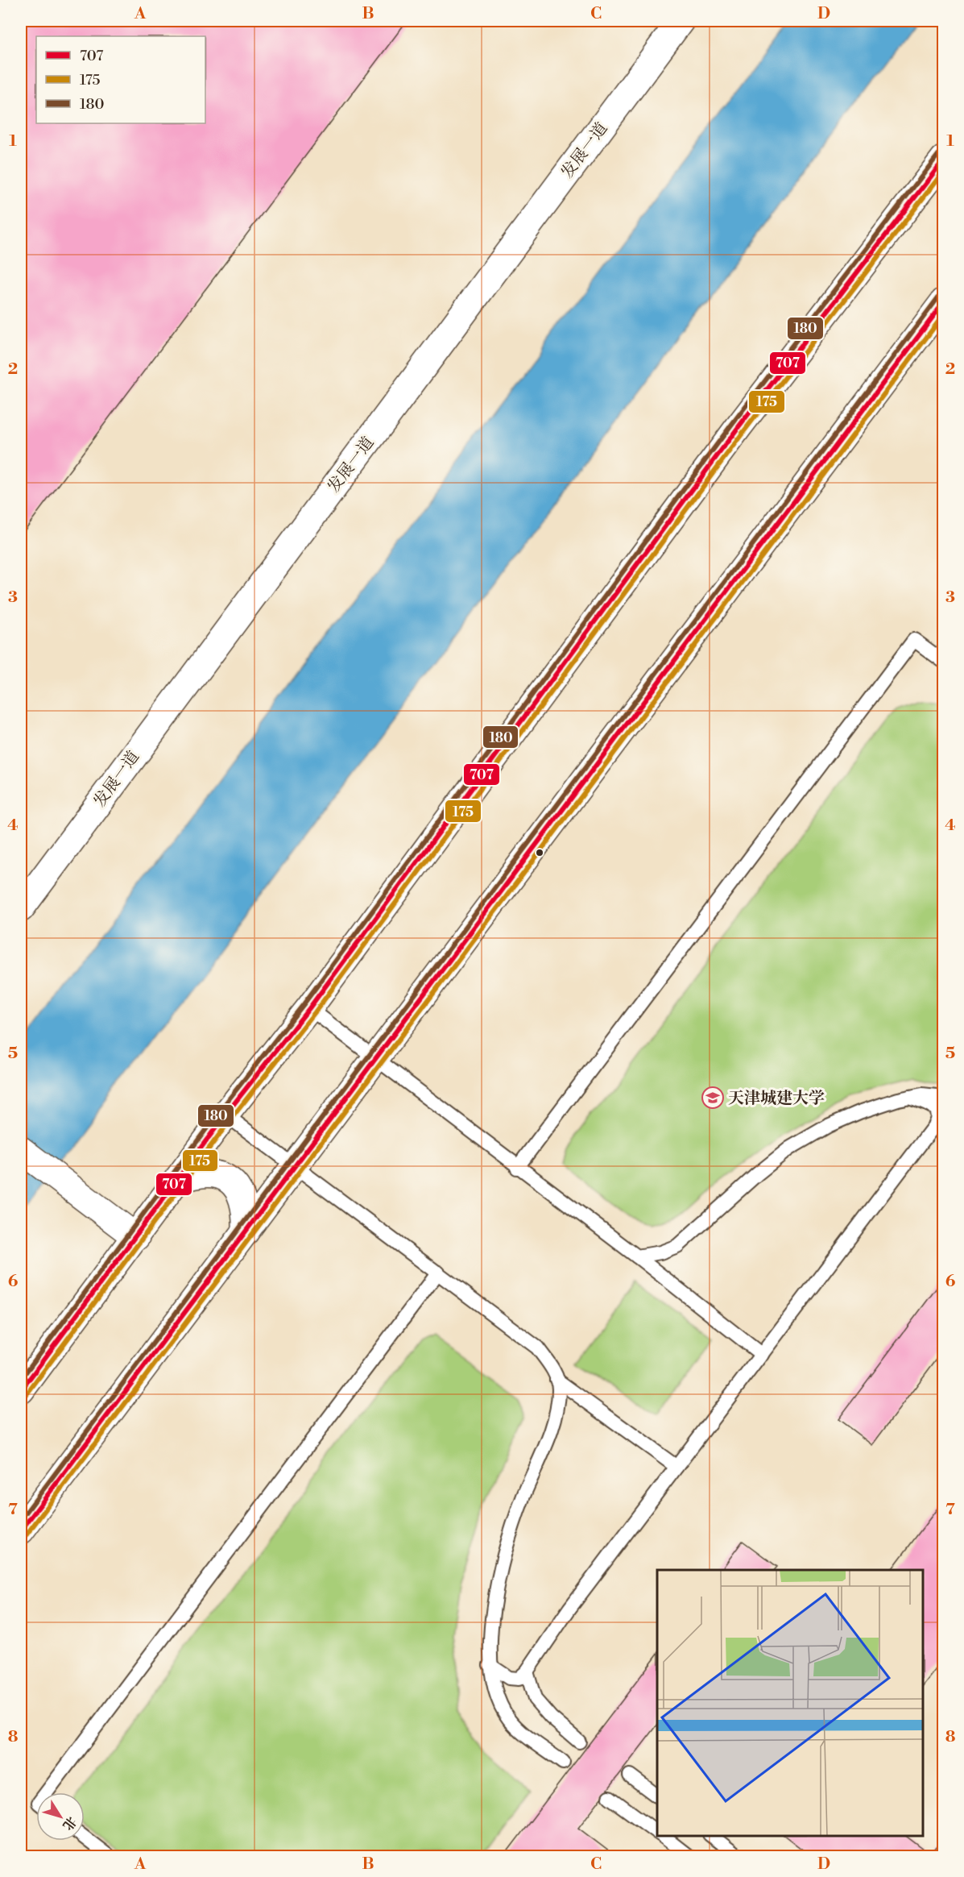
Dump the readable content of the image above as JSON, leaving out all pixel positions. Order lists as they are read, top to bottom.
{
  "streets": {
    "main road": ["发展一道"]
  },
  "places": {
    "school or university": ["天津城建大学"]
  },
  "lines": ["transit line 180", "transit line 707", "transit line 175"],
  "legend": ["707", "175", "180"],
  "north": "bottom right",
  "grid": {
    "columns": [
      "A",
      "B",
      "C",
      "D"
    ],
    "rows": [
      "1",
      "2",
      "3",
      "4",
      "5",
      "6",
      "7",
      "8"
    ]
  }
}
